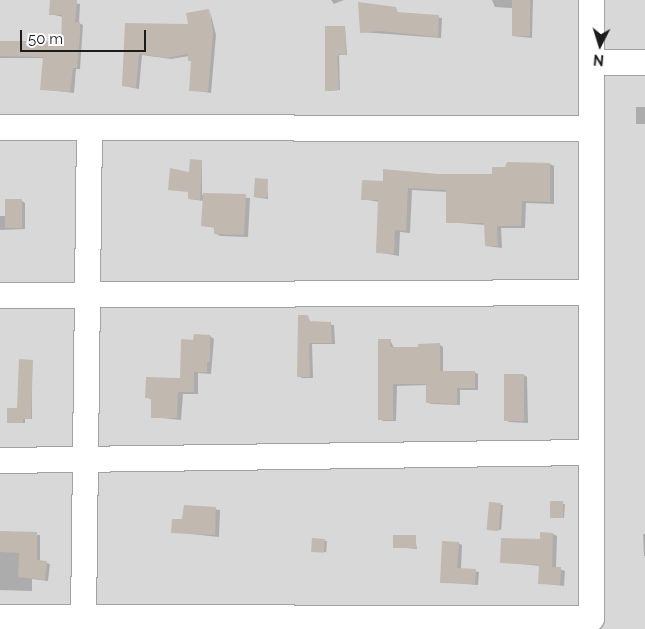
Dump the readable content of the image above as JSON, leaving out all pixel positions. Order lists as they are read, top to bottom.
{
  "scale_bar": "50 m",
  "north": "bottom"
}
